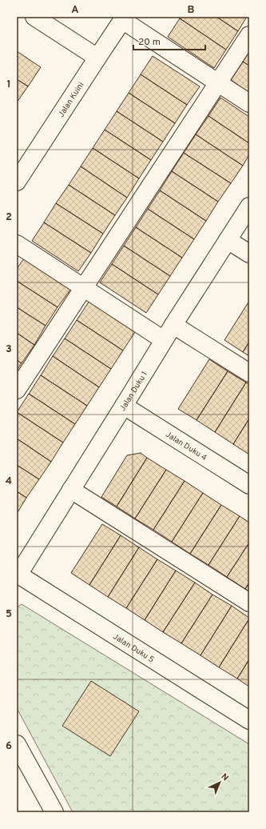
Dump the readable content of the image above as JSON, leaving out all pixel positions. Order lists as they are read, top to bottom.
{
  "streets": {
    "street": [
      "Jalan Kuini",
      "Jalan Duku 1",
      "Jalan Duku 4",
      "Jalan Duku 5"
    ]
  },
  "crossings": [
    ["Jalan Duku 1", "Jalan Duku 4"],
    ["Jalan Duku 1", "Jalan Duku 5"]
  ],
  "scale_bar": "20 m",
  "north": "top right",
  "grid": {
    "columns": ["A", "B"],
    "rows": [
      "1",
      "2",
      "3",
      "4",
      "5",
      "6"
    ]
  }
}
